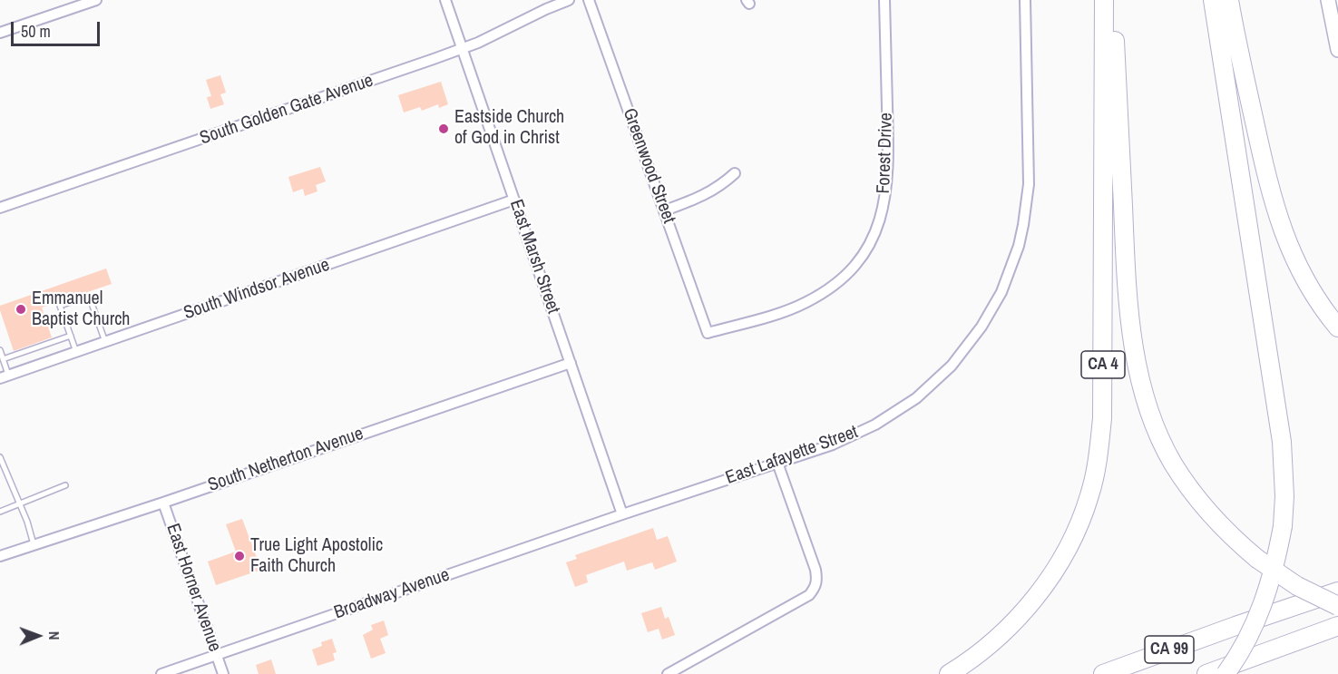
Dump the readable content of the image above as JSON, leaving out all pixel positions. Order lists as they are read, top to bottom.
{
  "streets": {
    "highway": ["CA 4", "CA 99"],
    "street": [
      "South Golden Gate Avenue",
      "Forest Drive",
      "Greenwood Street",
      "East Marsh Street",
      "South Windsor Avenue",
      "East Lafayette Street",
      "South Netherton Avenue",
      "East Horner Avenue",
      "Broadway Avenue"
    ]
  },
  "crossings": [
    ["South Golden Gate Avenue", "East Marsh Street"],
    ["Forest Drive", "Greenwood Street"],
    ["East Marsh Street", "South Windsor Avenue"],
    ["East Marsh Street", "East Lafayette Street"],
    ["East Marsh Street", "South Netherton Avenue"],
    ["East Marsh Street", "Broadway Avenue"],
    ["East Lafayette Street", "Broadway Avenue"],
    ["South Netherton Avenue", "East Horner Avenue"],
    ["East Horner Avenue", "Broadway Avenue"]
  ],
  "places": ["Eastside Church of God in Christ", "Emmanuel Baptist Church", "True Light Apostolic Faith Church"],
  "scale_bar": "50 m",
  "north": "right"
}
